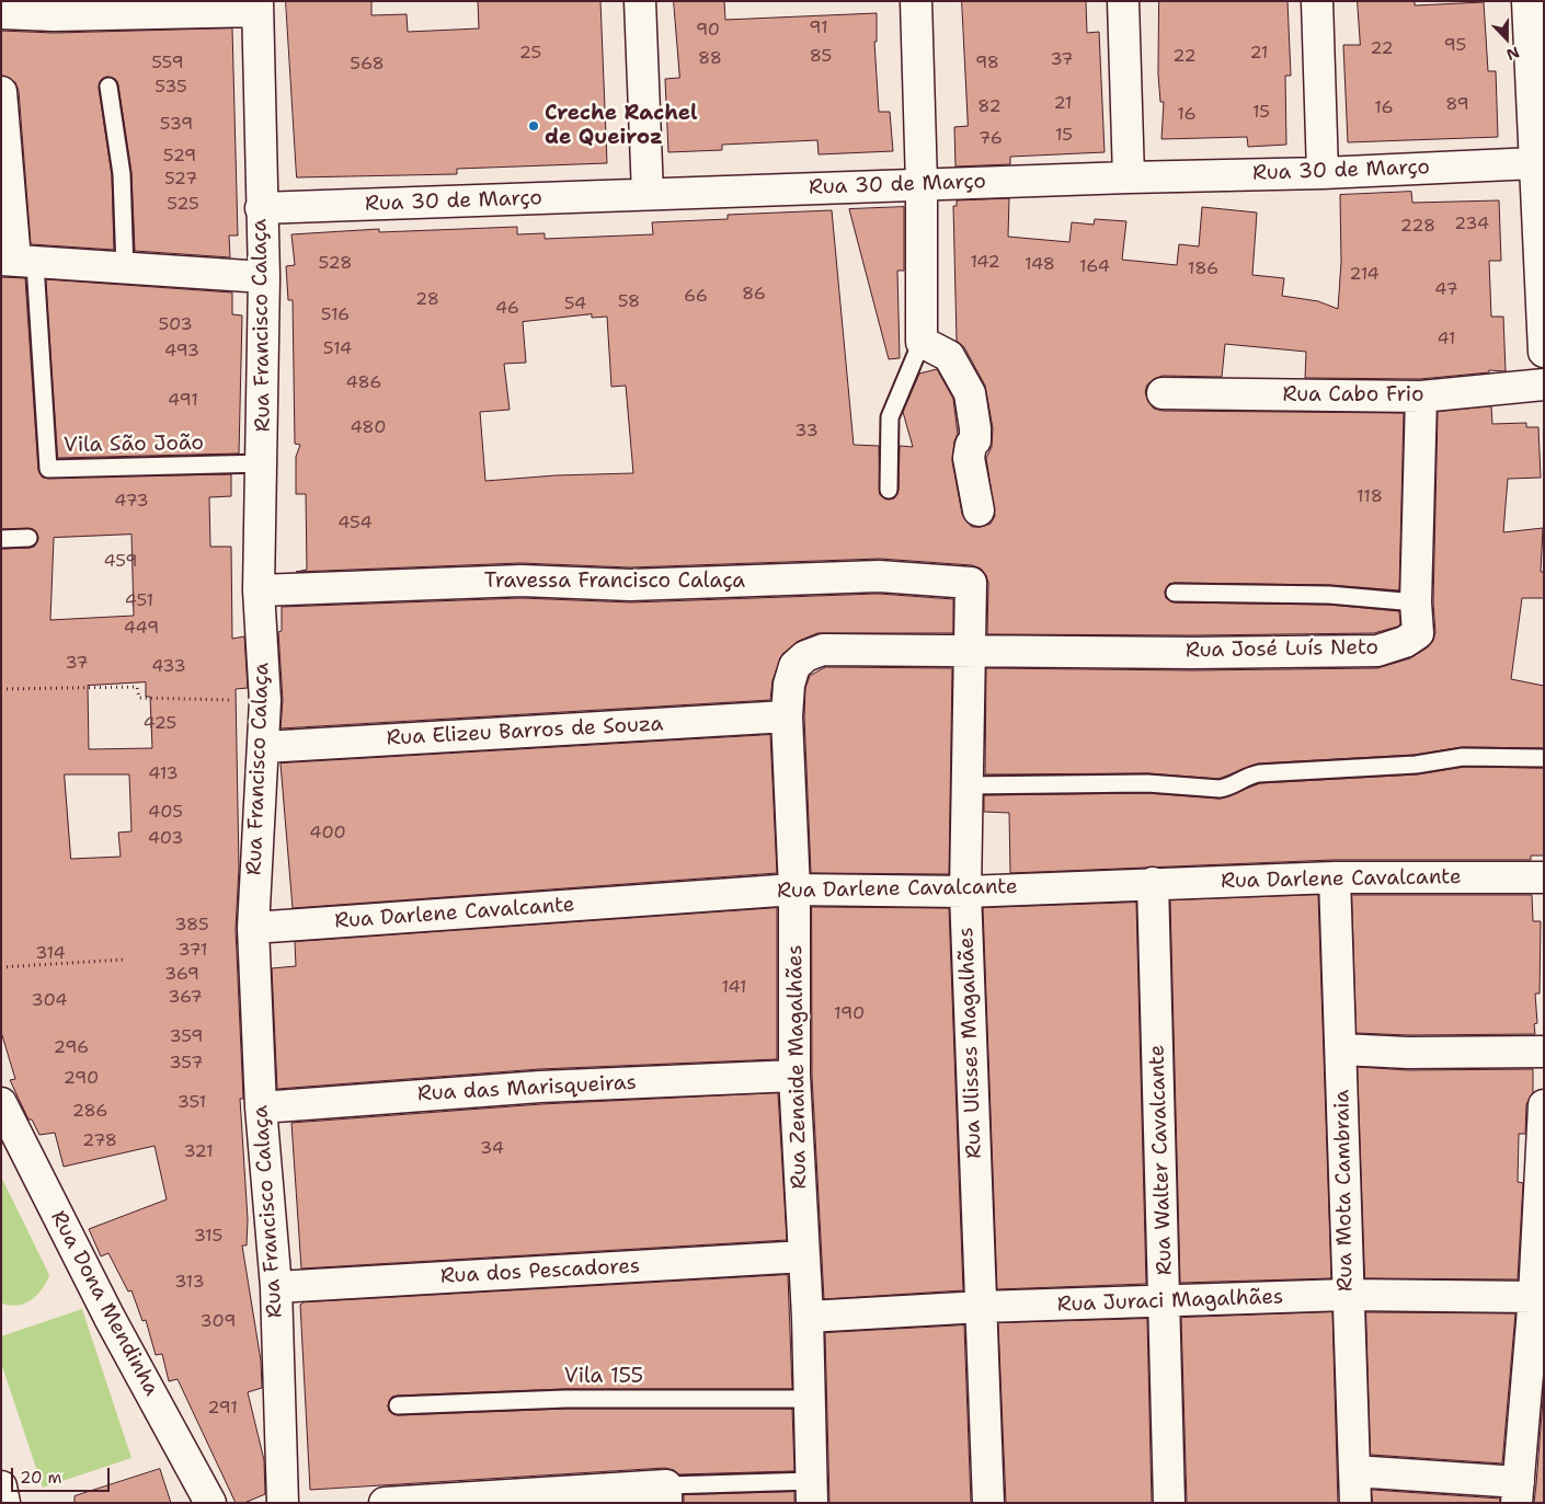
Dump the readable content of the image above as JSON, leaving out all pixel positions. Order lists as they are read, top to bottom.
{
  "streets": {
    "street": [
      "Rua 30 de Março",
      "Rua Francisco Calaça",
      "Rua Cabo Frio",
      "Travessa Francisco Calaça",
      "Rua José Luís Neto",
      "Rua Elizeu Barros de Souza",
      "Rua Darlene Cavalcante",
      "Rua Ulisses Magalhães",
      "Rua Zenaide Magalhães",
      "Rua das Marisqueiras",
      "Rua Walter Cavalcante",
      "Rua Mota Cambraia",
      "Rua dos Pescadores",
      "Rua Juraci Magalhães",
      "Rua Dona Mendinha"
    ],
    "lane": ["Vila São João", "Vila 155"]
  },
  "crossings": [
    ["Rua 30 de Março", "Rua Francisco Calaça"],
    ["Rua Francisco Calaça", "Vila São João"],
    ["Rua Francisco Calaça", "Travessa Francisco Calaça"],
    ["Rua Francisco Calaça", "Rua Elizeu Barros de Souza"],
    ["Rua Francisco Calaça", "Rua Darlene Cavalcante"],
    ["Rua Francisco Calaça", "Rua das Marisqueiras"],
    ["Rua Francisco Calaça", "Rua dos Pescadores"],
    ["Rua Cabo Frio", "Rua José Luís Neto"],
    ["Travessa Francisco Calaça", "Rua Ulisses Magalhães"],
    ["Rua José Luís Neto", "Rua Ulisses Magalhães"],
    ["Rua José Luís Neto", "Rua Zenaide Magalhães"],
    ["Rua Elizeu Barros de Souza", "Rua Zenaide Magalhães"],
    ["Rua Darlene Cavalcante", "Rua Ulisses Magalhães"],
    ["Rua Darlene Cavalcante", "Rua Zenaide Magalhães"],
    ["Rua Darlene Cavalcante", "Rua Walter Cavalcante"],
    ["Rua Darlene Cavalcante", "Rua Mota Cambraia"],
    ["Rua Ulisses Magalhães", "Rua Zenaide Magalhães"],
    ["Rua Ulisses Magalhães", "Rua Juraci Magalhães"],
    ["Rua Zenaide Magalhães", "Rua das Marisqueiras"],
    ["Rua Zenaide Magalhães", "Rua dos Pescadores"],
    ["Rua Zenaide Magalhães", "Rua Juraci Magalhães"],
    ["Rua Zenaide Magalhães", "Vila 155"],
    ["Rua Walter Cavalcante", "Rua Juraci Magalhães"],
    ["Rua Mota Cambraia", "Rua Juraci Magalhães"]
  ],
  "places": ["Creche Rachel de Queiroz"],
  "house_numbers": [
    "91",
    "90",
    "95",
    "22",
    "25",
    "21",
    "85",
    "22",
    "88",
    "37",
    "559",
    "98",
    "568",
    "535",
    "21",
    "89",
    "82",
    "16",
    "15",
    "16",
    "539",
    "15",
    "76",
    "529",
    "527",
    "525",
    "234",
    "228",
    "142",
    "528",
    "148",
    "164",
    "186",
    "214",
    "47",
    "86",
    "66",
    "28",
    "58",
    "54",
    "46",
    "516",
    "503",
    "41",
    "514",
    "493",
    "486",
    "491",
    "480",
    "33",
    "118",
    "473",
    "454",
    "459",
    "451",
    "449",
    "37",
    "433",
    "425",
    "413",
    "405",
    "400",
    "403",
    "385",
    "371",
    "314",
    "369",
    "141",
    "367",
    "304",
    "190",
    "359",
    "296",
    "357",
    "290",
    "351",
    "286",
    "278",
    "34",
    "321",
    "315",
    "313",
    "309",
    "291"
  ],
  "scale_bar": "20 m",
  "north": "bottom"
}
